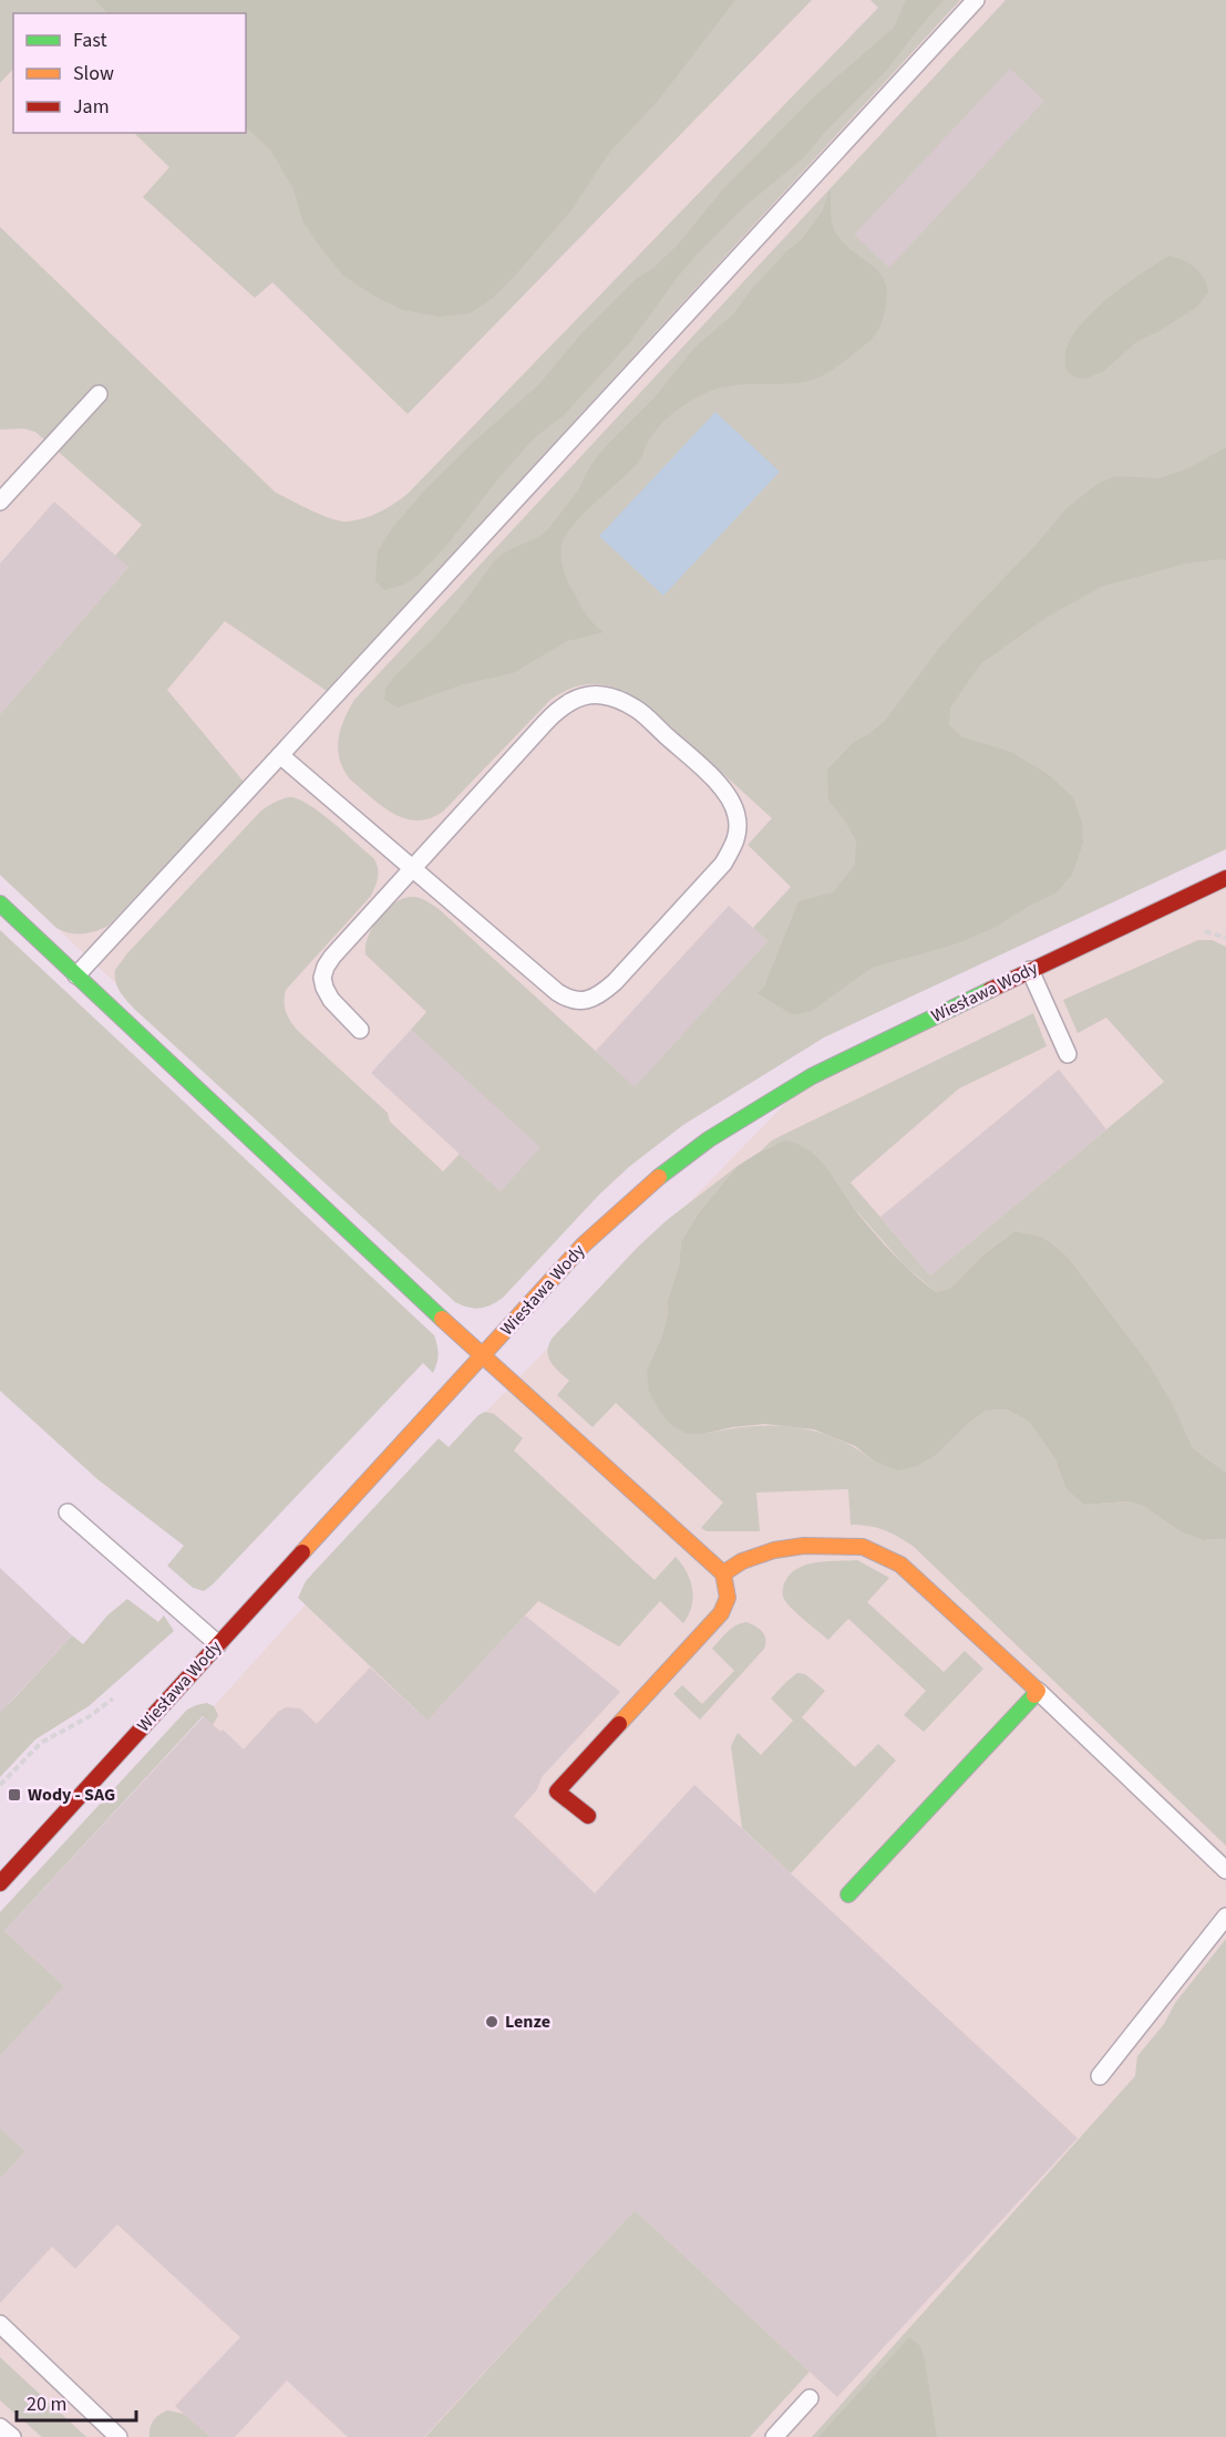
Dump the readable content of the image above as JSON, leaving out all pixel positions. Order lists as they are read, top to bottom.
{
  "streets": {
    "street": ["Wiesława Wody"]
  },
  "places": {
    "transit": ["Wody - SAG"],
    "other": ["Lenze"]
  },
  "legend": ["Fast", "Slow", "Jam"],
  "scale_bar": "20 m"
}
